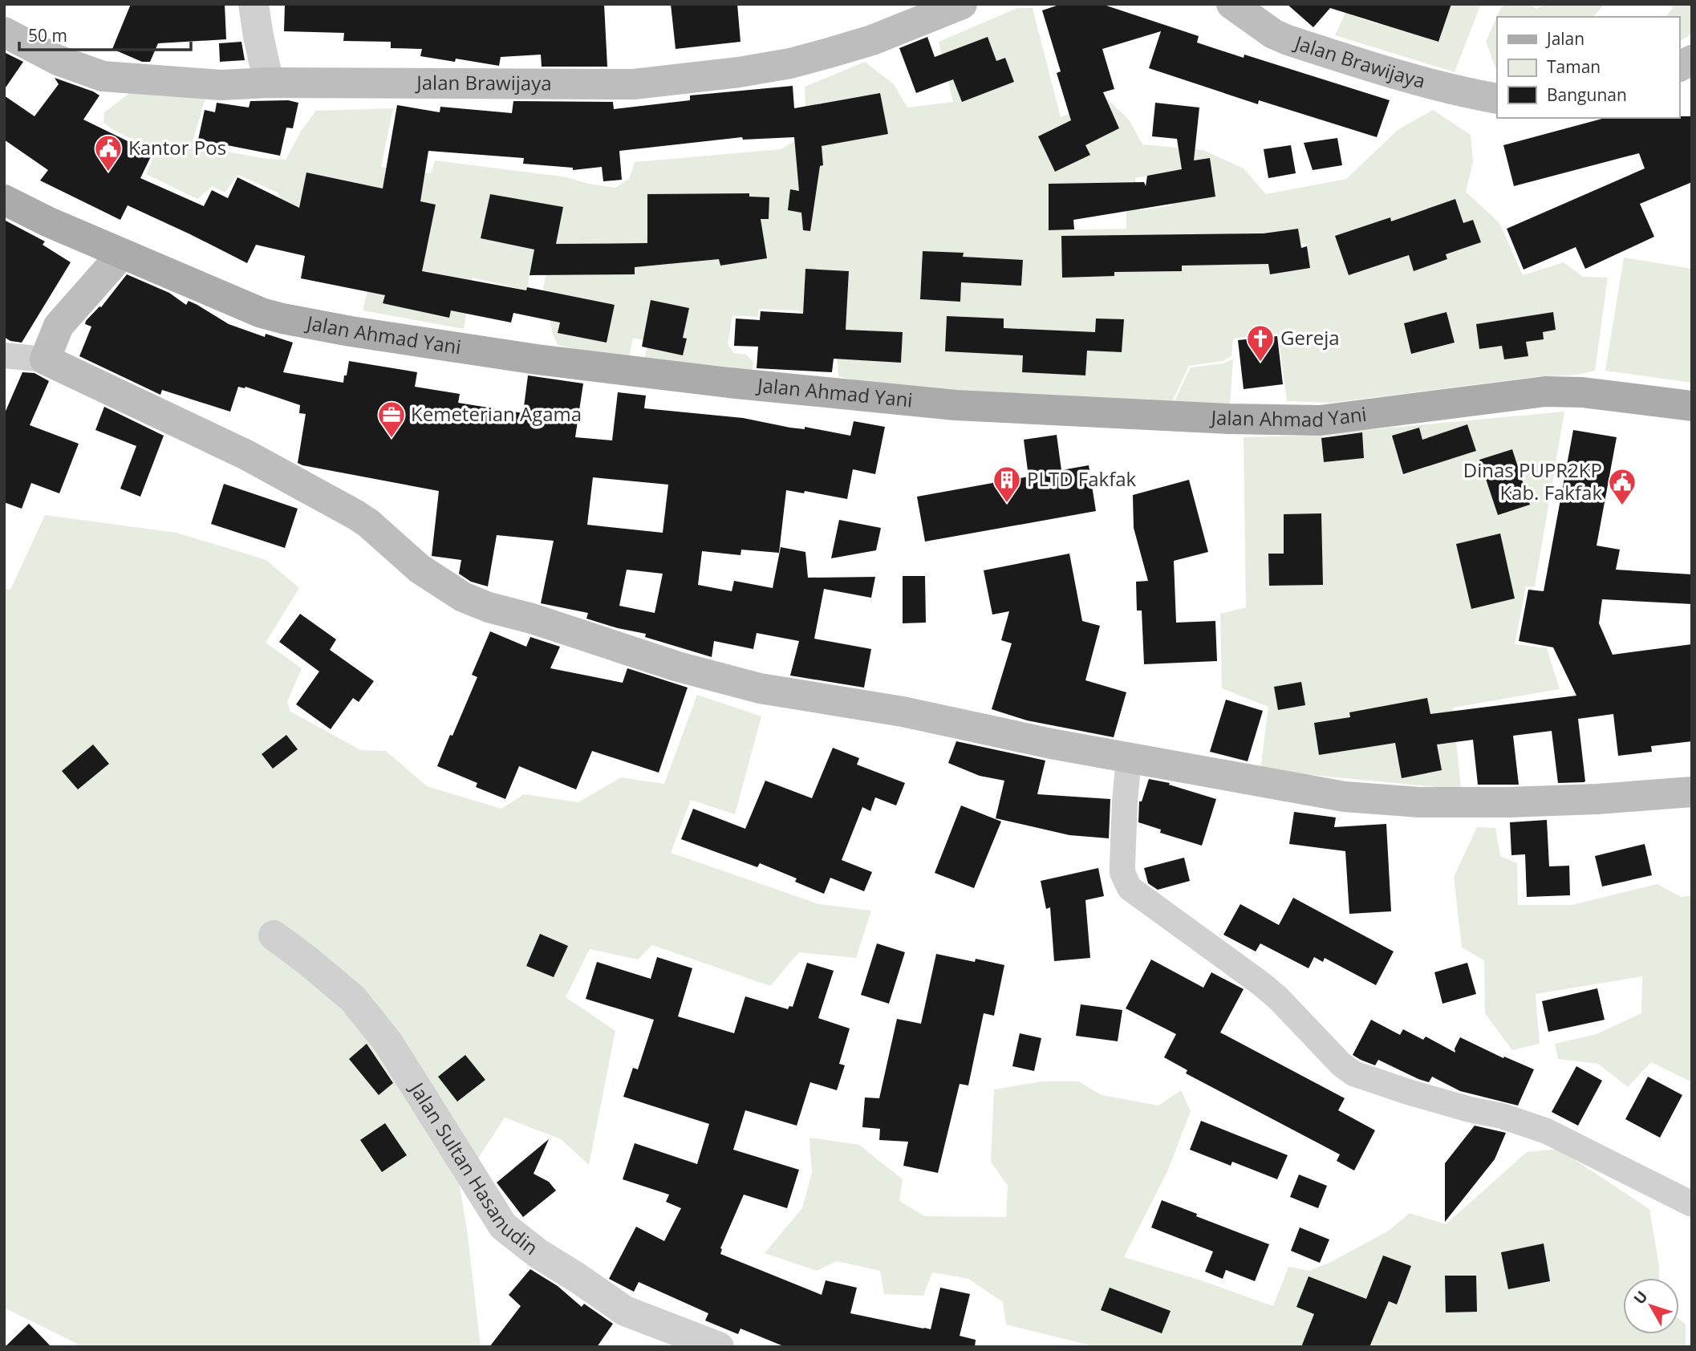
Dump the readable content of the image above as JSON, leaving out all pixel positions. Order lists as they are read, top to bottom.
{
  "streets": {
    "main road": ["Jalan Brawijaya", "Jalan Ahmad Yani"],
    "street": ["Jalan Sultan Hasanudin"]
  },
  "places": {
    "public building": ["Kantor Pos", "Dinas PUPR2KP Kab. Fakfak"],
    "church": ["Gereja"],
    "office": ["Kemeterian Agama"],
    "building": ["PLTD Fakfak"]
  },
  "legend": ["Jalan", "Taman", "Bangunan"],
  "scale_bar": "50 m",
  "north": "top left"
}
